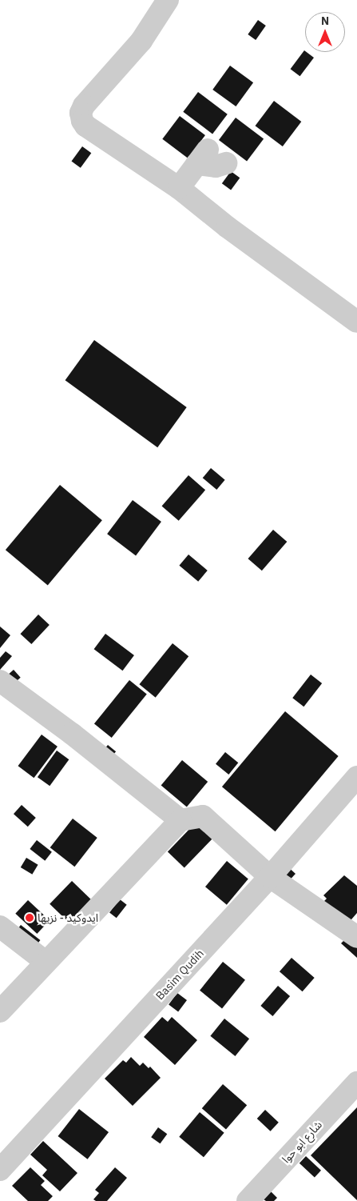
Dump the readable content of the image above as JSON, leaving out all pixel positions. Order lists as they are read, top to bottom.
{
  "streets": {
    "street": ["Basim Qudih", "شارع ابو حوا"]
  },
  "places": ["ايدوكيد - نزيها"],
  "north": "top"
}
